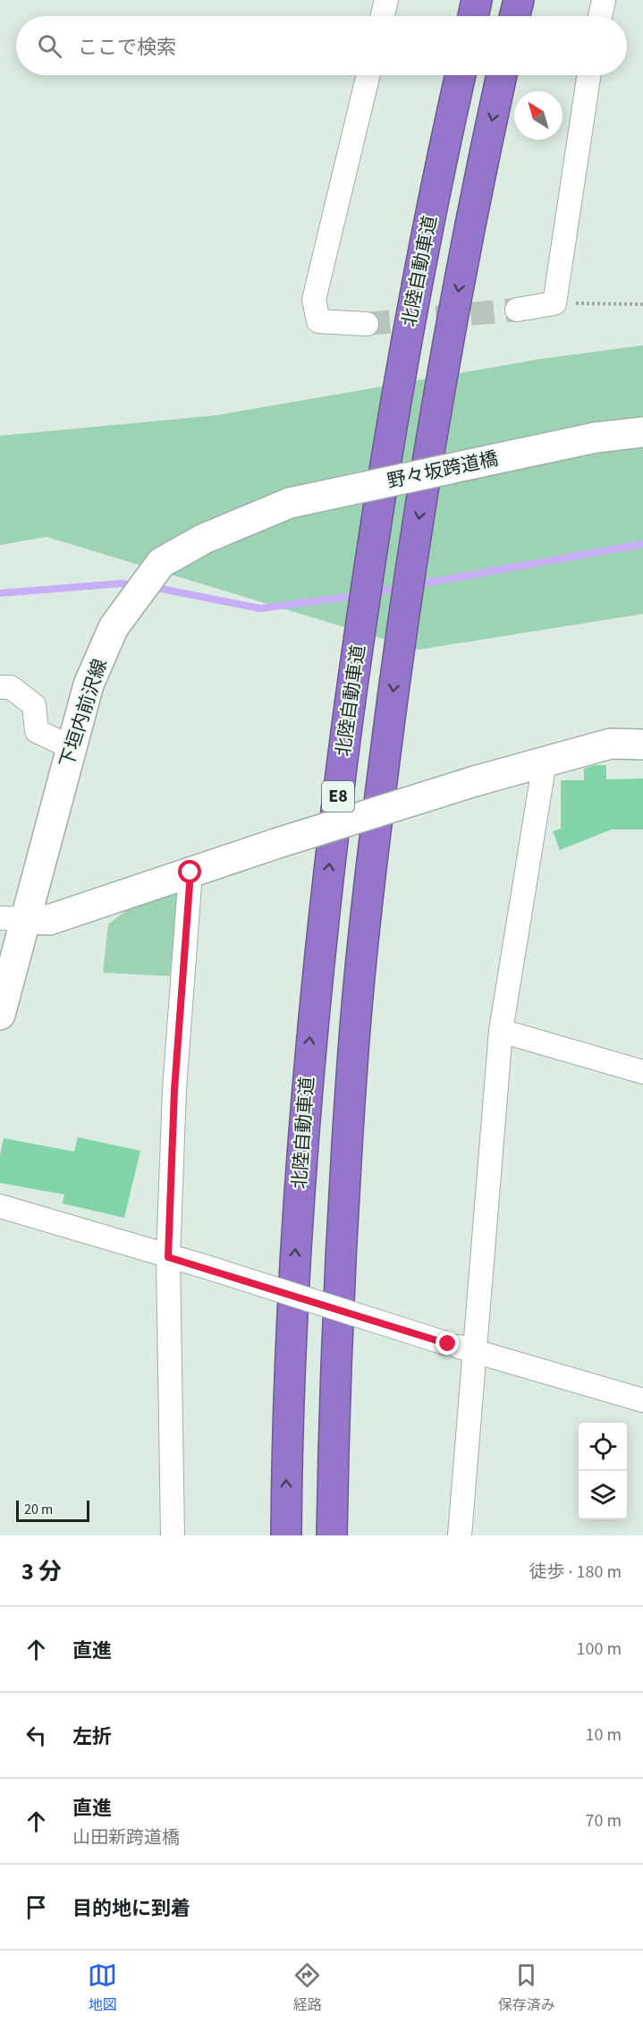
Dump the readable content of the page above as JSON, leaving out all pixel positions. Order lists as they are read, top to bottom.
{
  "streets": {
    "highway": ["北陸自動車道", "E8"],
    "main road": ["野々坂跨道橋", "下垣内前沢線"]
  },
  "crossings": [
    ["野々坂跨道橋", "下垣内前沢線"]
  ],
  "scale_bar": "20 m",
  "north": "top left",
  "page": {
    "search": "ここで検索",
    "scale": "20 m",
    "heading": ["3 分", "徒歩 · 180 m"],
    "list": [
      ["直進", "100 m"],
      ["左折", "10 m"],
      ["直進", "山田新跨道橋", "70 m"],
      "目的地に到着"
    ],
    "nav": ["地図", "経路", "保存済み"]
  }
}
